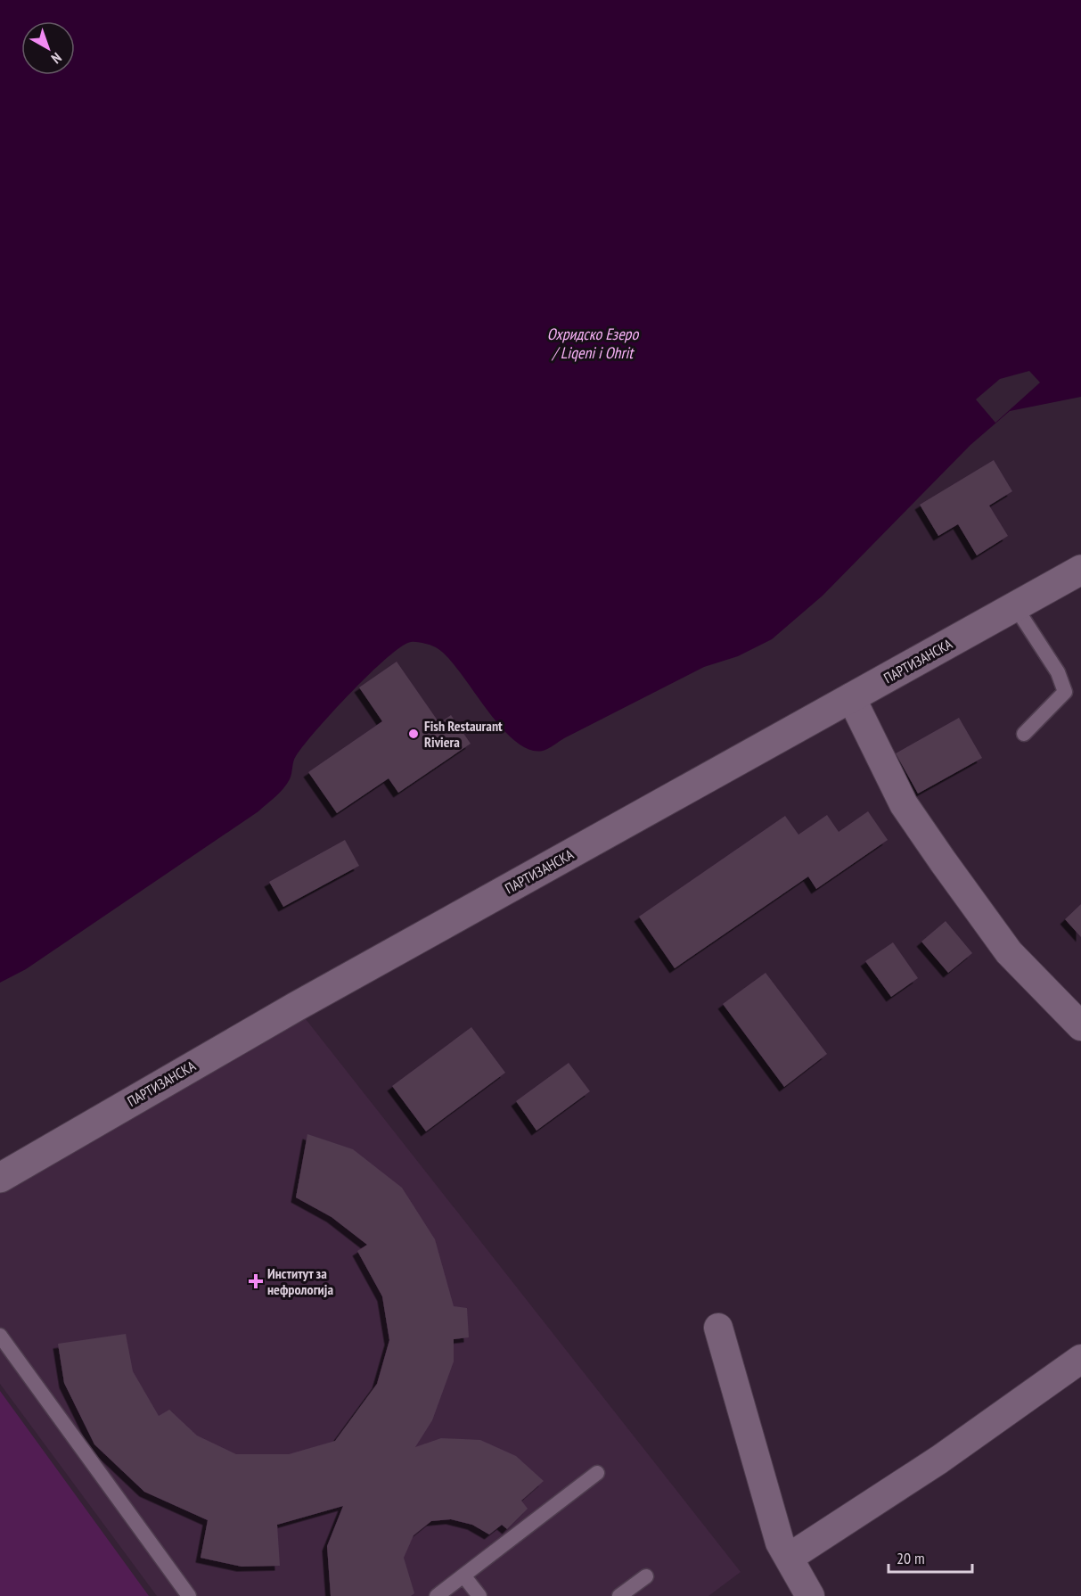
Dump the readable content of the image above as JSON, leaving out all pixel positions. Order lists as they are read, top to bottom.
{
  "streets": {
    "main road": ["ПАРТИЗАНСКА"]
  },
  "water": ["Охридско Езеро / Liqeni i Ohrit"],
  "places": {
    "other": ["Fish Restaurant Riviera"],
    "health": ["Институт за нефрологија"]
  },
  "scale_bar": "20 m",
  "north": "bottom right"
}
